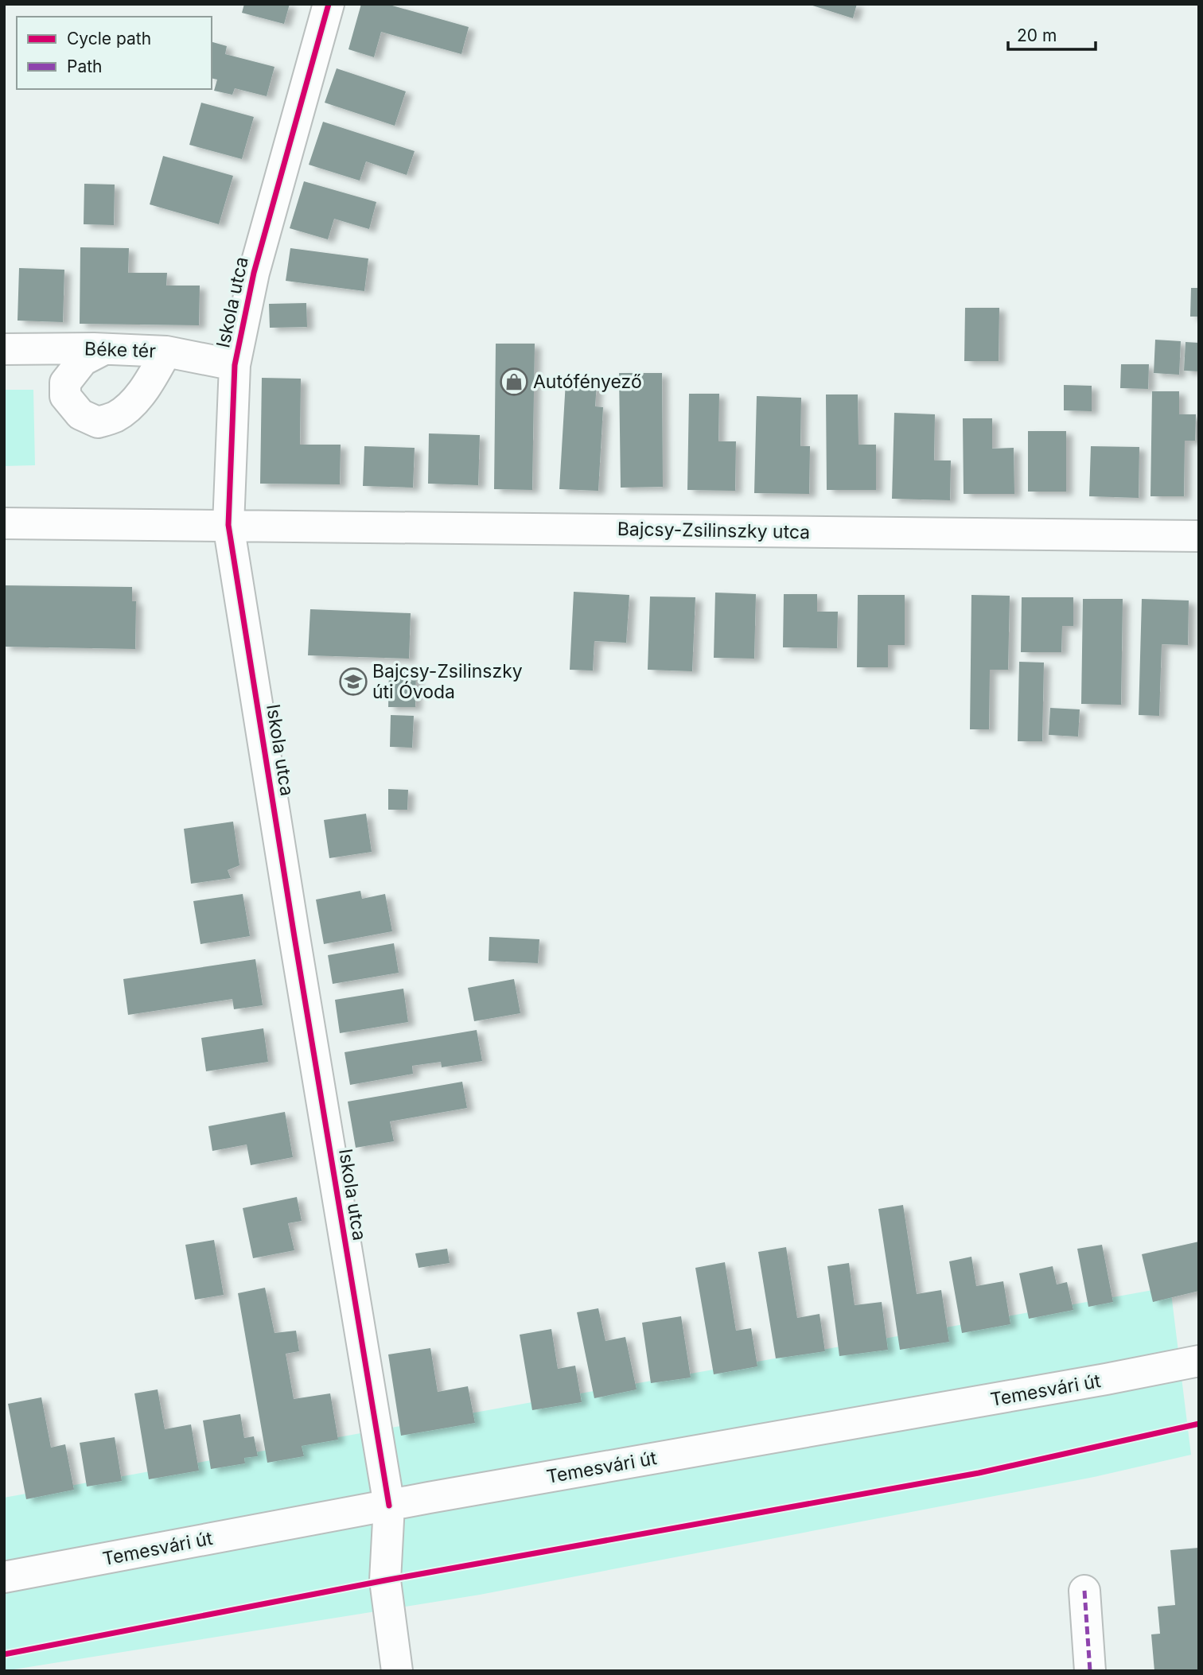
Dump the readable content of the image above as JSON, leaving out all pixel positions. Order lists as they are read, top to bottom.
{
  "streets": {
    "street": [
      "Iskola utca",
      "Béke tér",
      "Bajcsy-Zsilinszky utca",
      "Temesvári út"
    ]
  },
  "crossings": [
    ["Iskola utca", "Béke tér"],
    ["Iskola utca", "Bajcsy-Zsilinszky utca"],
    ["Iskola utca", "Temesvári út"]
  ],
  "places": {
    "shop": ["Autófényező"],
    "school or university": ["Bajcsy-Zsilinszky úti Óvoda"]
  },
  "legend": ["Cycle path", "Path"],
  "scale_bar": "20 m"
}
